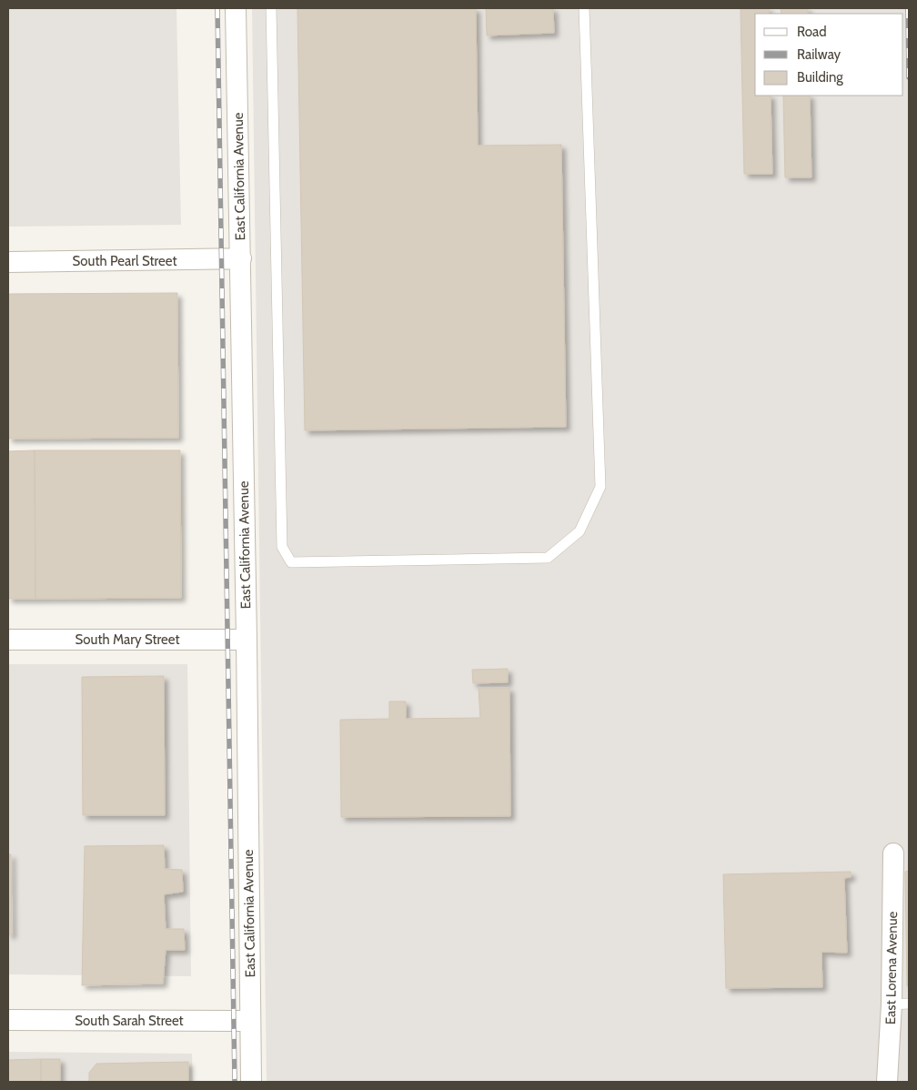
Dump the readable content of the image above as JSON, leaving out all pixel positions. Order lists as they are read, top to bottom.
{
  "streets": {
    "street": [
      "East California Avenue",
      "South Pearl Street",
      "South Mary Street",
      "East Lorena Avenue",
      "South Sarah Street"
    ]
  },
  "crossings": [
    ["East California Avenue", "South Pearl Street"],
    ["East California Avenue", "South Mary Street"],
    ["East California Avenue", "South Sarah Street"]
  ],
  "legend": ["Road", "Railway", "Building"]
}
